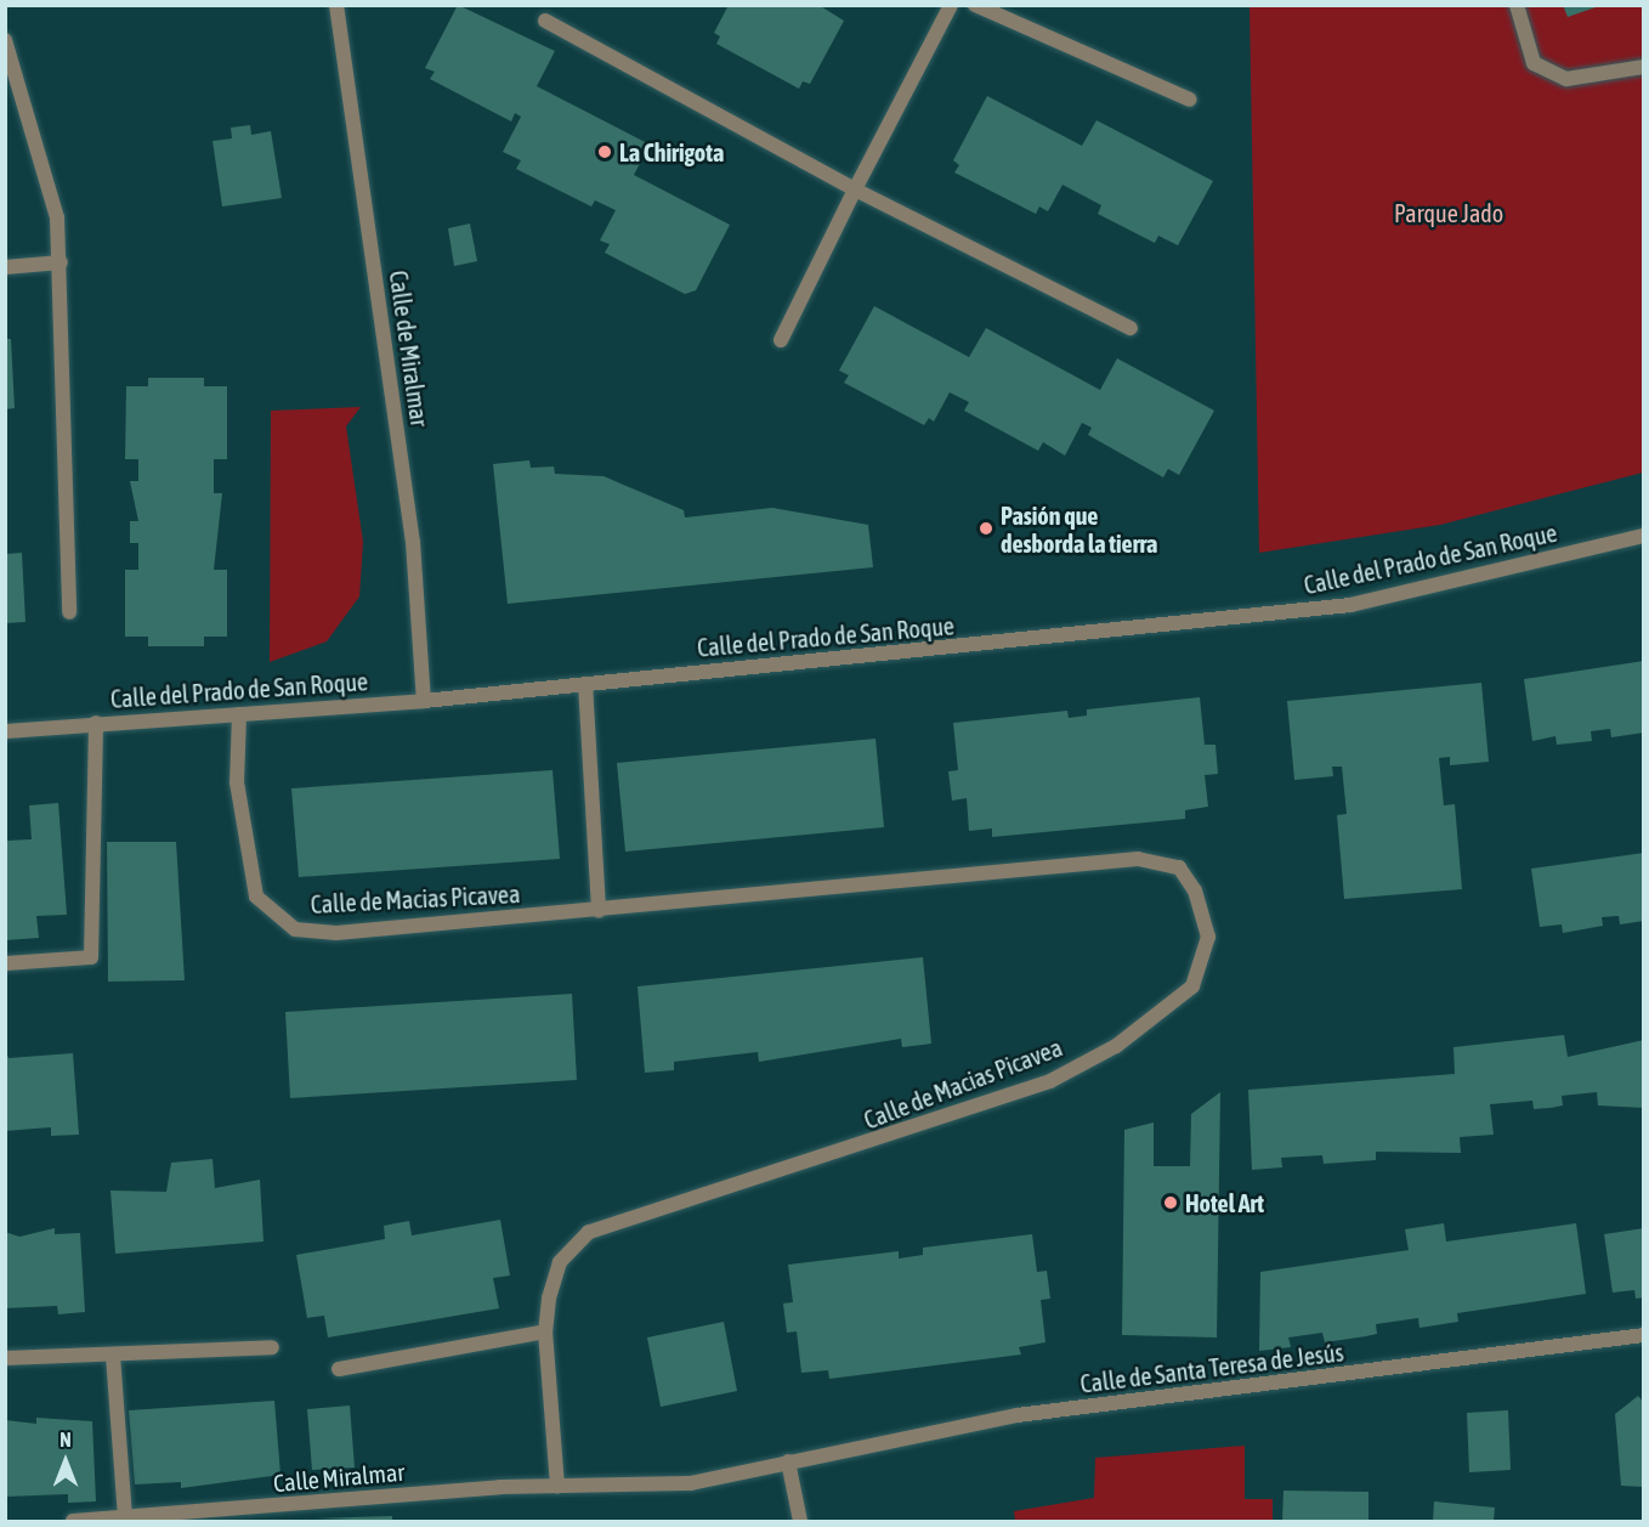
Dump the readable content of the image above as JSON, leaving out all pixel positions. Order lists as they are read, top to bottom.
{
  "streets": {
    "street": [
      "Calle de Miralmar",
      "Calle del Prado de San Roque",
      "Calle de Macias Picavea",
      "Calle de Santa Teresa de Jesús",
      "Calle Miralmar"
    ]
  },
  "crossings": [
    ["Calle de Miralmar", "Calle del Prado de San Roque"],
    ["Calle del Prado de San Roque", "Calle de Macias Picavea"],
    ["Calle de Macias Picavea", "Calle Miralmar"]
  ],
  "parks": ["Parque Jado"],
  "places": ["La Chirigota", "Pasión que desborda la tierra", "Hotel Art"],
  "north": "top"
}
